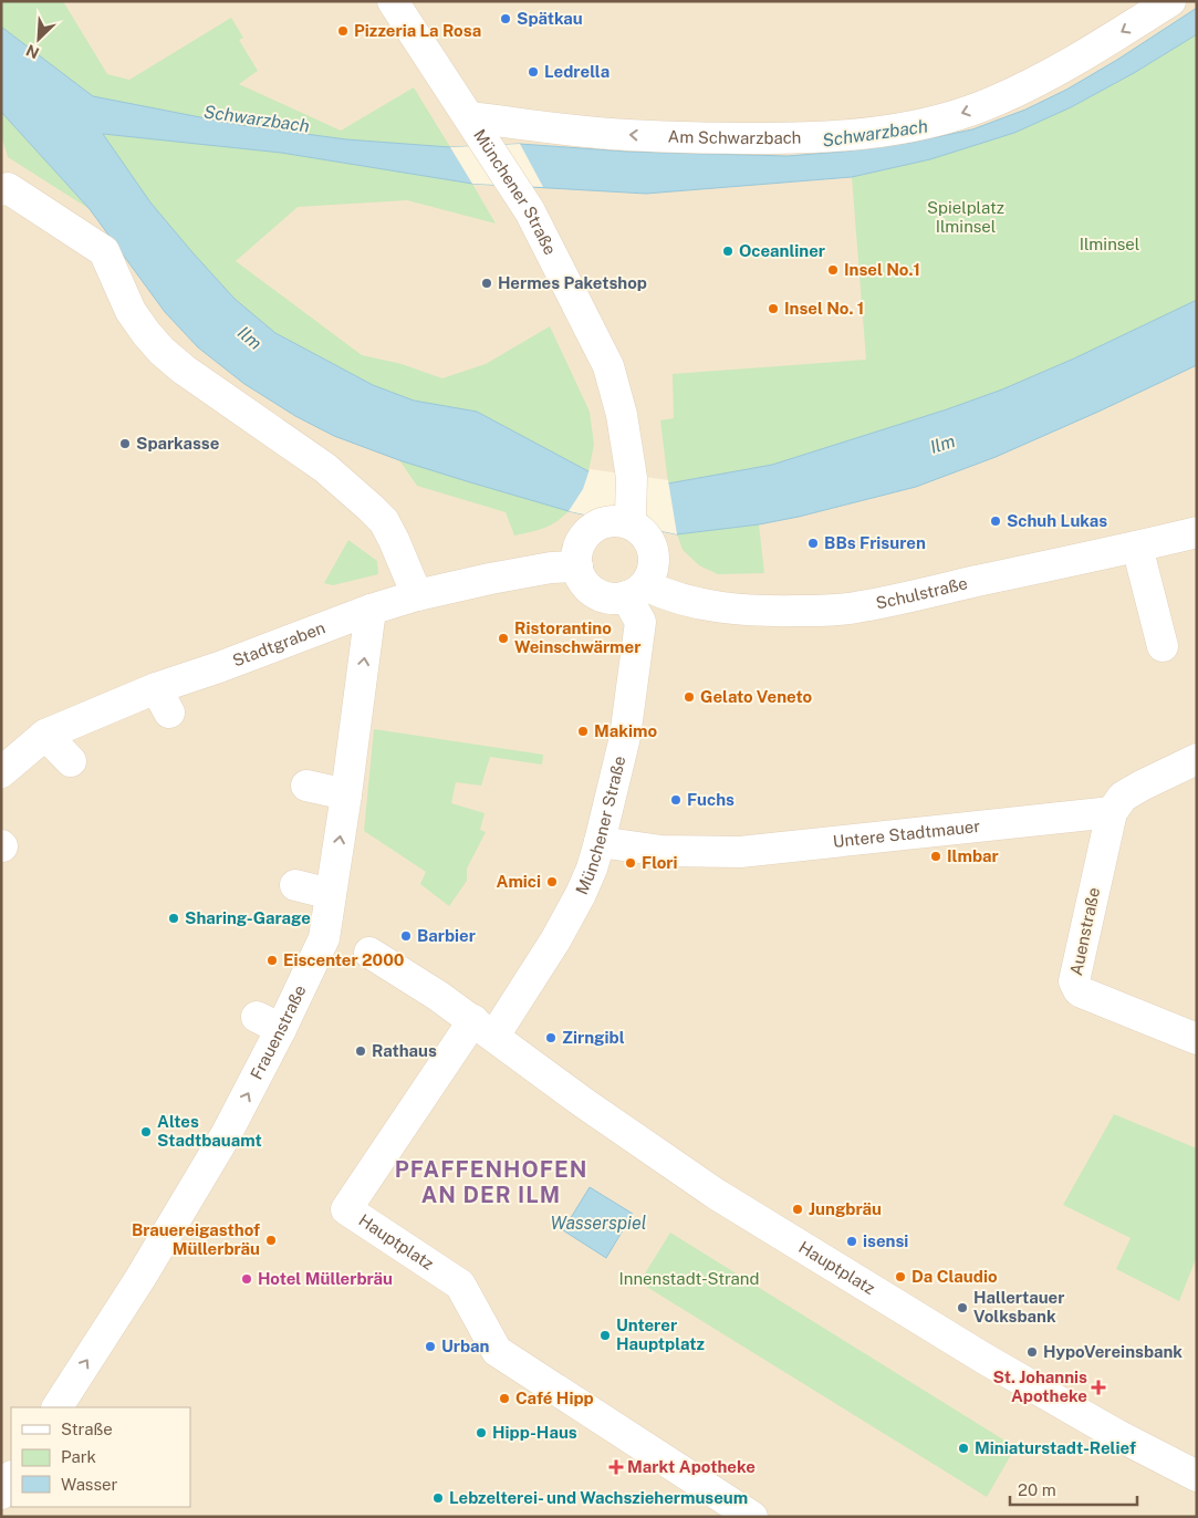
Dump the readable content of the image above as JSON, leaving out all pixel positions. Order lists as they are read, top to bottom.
{
  "streets": {
    "street": [
      "Am Schwarzbach",
      "Münchener Straße",
      "Schulstraße",
      "Stadtgraben",
      "Untere Stadtmauer",
      "Auenstraße",
      "Frauenstraße",
      "Hauptplatz"
    ]
  },
  "crossings": [
    ["Am Schwarzbach", "Münchener Straße"],
    ["Münchener Straße", "Schulstraße"],
    ["Münchener Straße", "Stadtgraben"],
    ["Münchener Straße", "Untere Stadtmauer"],
    ["Münchener Straße", "Hauptplatz"],
    ["Schulstraße", "Stadtgraben"],
    ["Stadtgraben", "Frauenstraße"],
    ["Untere Stadtmauer", "Auenstraße"]
  ],
  "one_way": ["Am Schwarzbach", "Frauenstraße"],
  "districts": ["PFAFFENHOFEN AN DER ILM"],
  "water": ["Schwarzbach", "Ilm", "Wasserspiel"],
  "parks": ["Spielplatz Ilminsel", "Ilminsel", "Innenstadt-Strand"],
  "places": {
    "other": [
      "Spätkau",
      "Pizzeria La Rosa",
      "Ledrella",
      "Oceanliner",
      "Insel No.1",
      "Hermes Paketshop",
      "Insel No. 1",
      "Sparkasse",
      "Schuh Lukas",
      "BBs Frisuren",
      "Ristorantino Weinschwärmer",
      "Gelato Veneto",
      "Makimo",
      "Fuchs",
      "Ilmbar",
      "Flori",
      "Amici",
      "Sharing-Garage",
      "Barbier",
      "Eiscenter 2000",
      "Zirngibl",
      "Rathaus",
      "Altes Stadtbauamt",
      "Jungbräu",
      "Brauereigasthof Müllerbräu",
      "isensi",
      "Da Claudio",
      "Hotel Müllerbräu",
      "Hallertauer Volksbank",
      "Unterer Hauptplatz",
      "Urban",
      "HypoVereinsbank",
      "Café Hipp",
      "Hipp-Haus",
      "Miniaturstadt-Relief",
      "Lebzelterei- und Wachsziehermuseum"
    ],
    "health": ["St. Johannis Apotheke", "Markt Apotheke"]
  },
  "legend": ["Straße", "Park", "Wasser"],
  "scale_bar": "20 m",
  "north": "bottom left"
}
